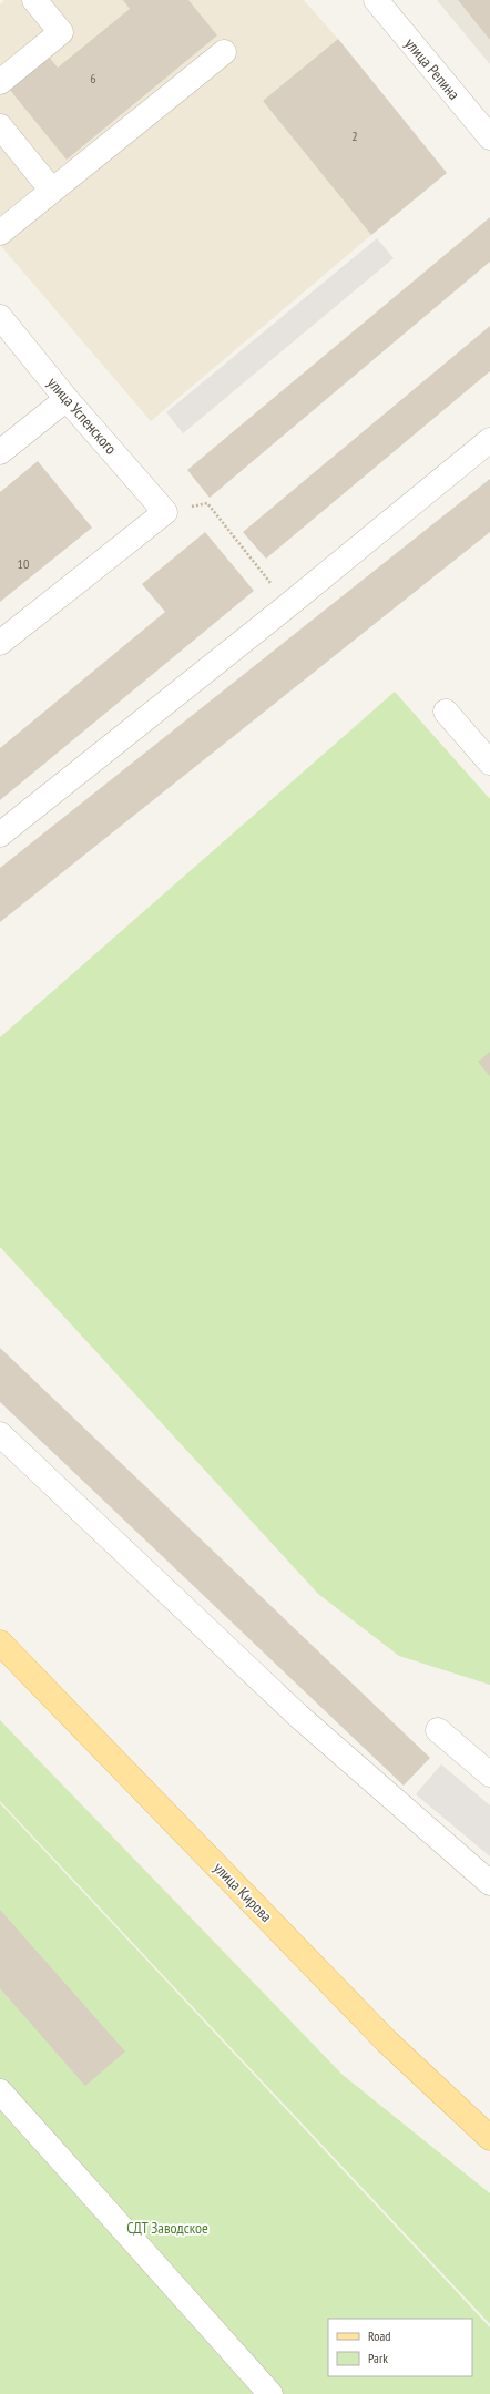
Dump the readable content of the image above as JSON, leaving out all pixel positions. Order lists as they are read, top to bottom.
{
  "streets": {
    "main road": ["улица Кирова"],
    "street": ["улица Репина", "улица Успенского"]
  },
  "parks": ["СДТ Заводское"],
  "house_numbers": ["6", "2", "10"],
  "legend": ["Road", "Park"]
}
